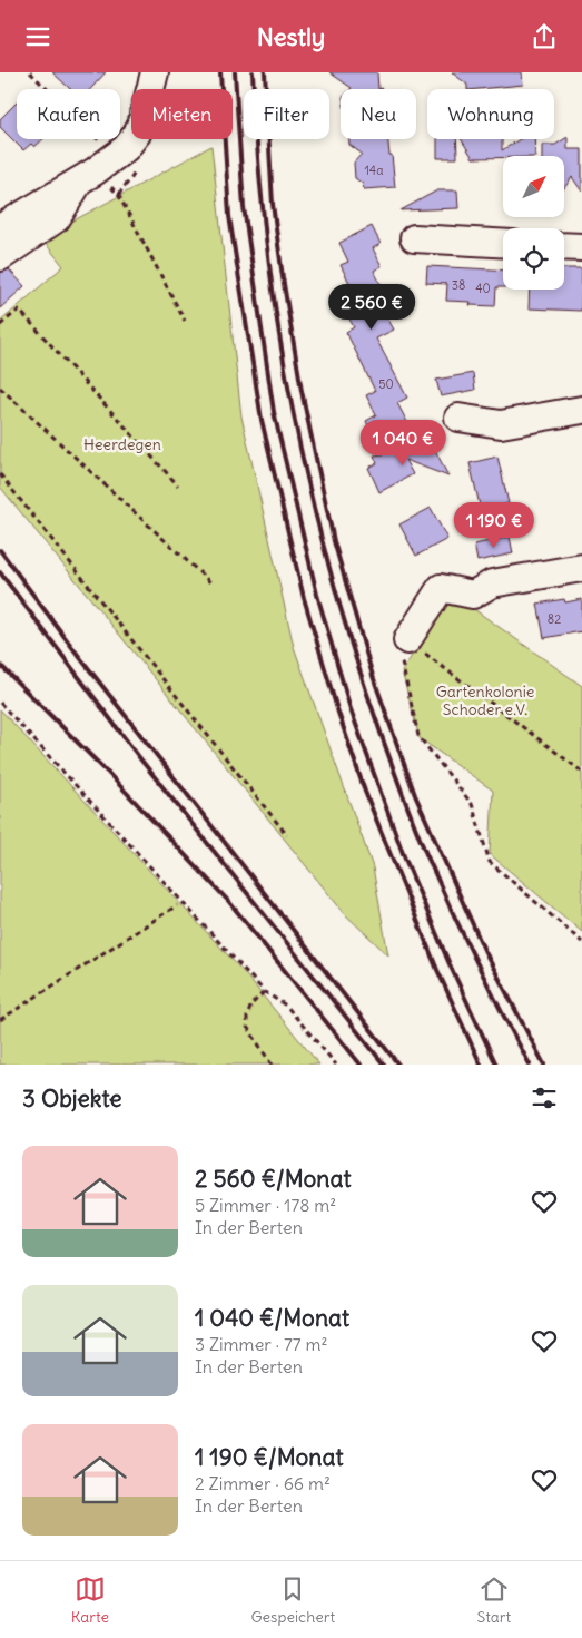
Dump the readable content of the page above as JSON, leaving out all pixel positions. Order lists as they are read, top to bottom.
{
  "parks": ["Heerdegen", "Gartenkolonie Schoder e.V."],
  "house_numbers": [
    "14a",
    "38",
    "40",
    "50",
    "82"
  ],
  "north": "top right",
  "page": {
    "header": "Nestly",
    "chip": [
      "Kaufen",
      "Mieten",
      "Filter",
      "Neu",
      "Wohnung"
    ],
    "price": ["2 560 €", "1 040 €", "1 190 €"],
    "heading": "3 Objekte",
    "list": [
      {
        "name": "2 560 €/Monat",
        "note": "5 Zimmer · 178 m² · In der Berten"
      },
      {
        "name": "1 040 €/Monat",
        "note": "3 Zimmer · 77 m² · In der Berten"
      },
      {
        "name": "1 190 €/Monat",
        "note": "2 Zimmer · 66 m² · In der Berten"
      }
    ],
    "tabs": ["Karte", "Gespeichert", "Start"]
  }
}
